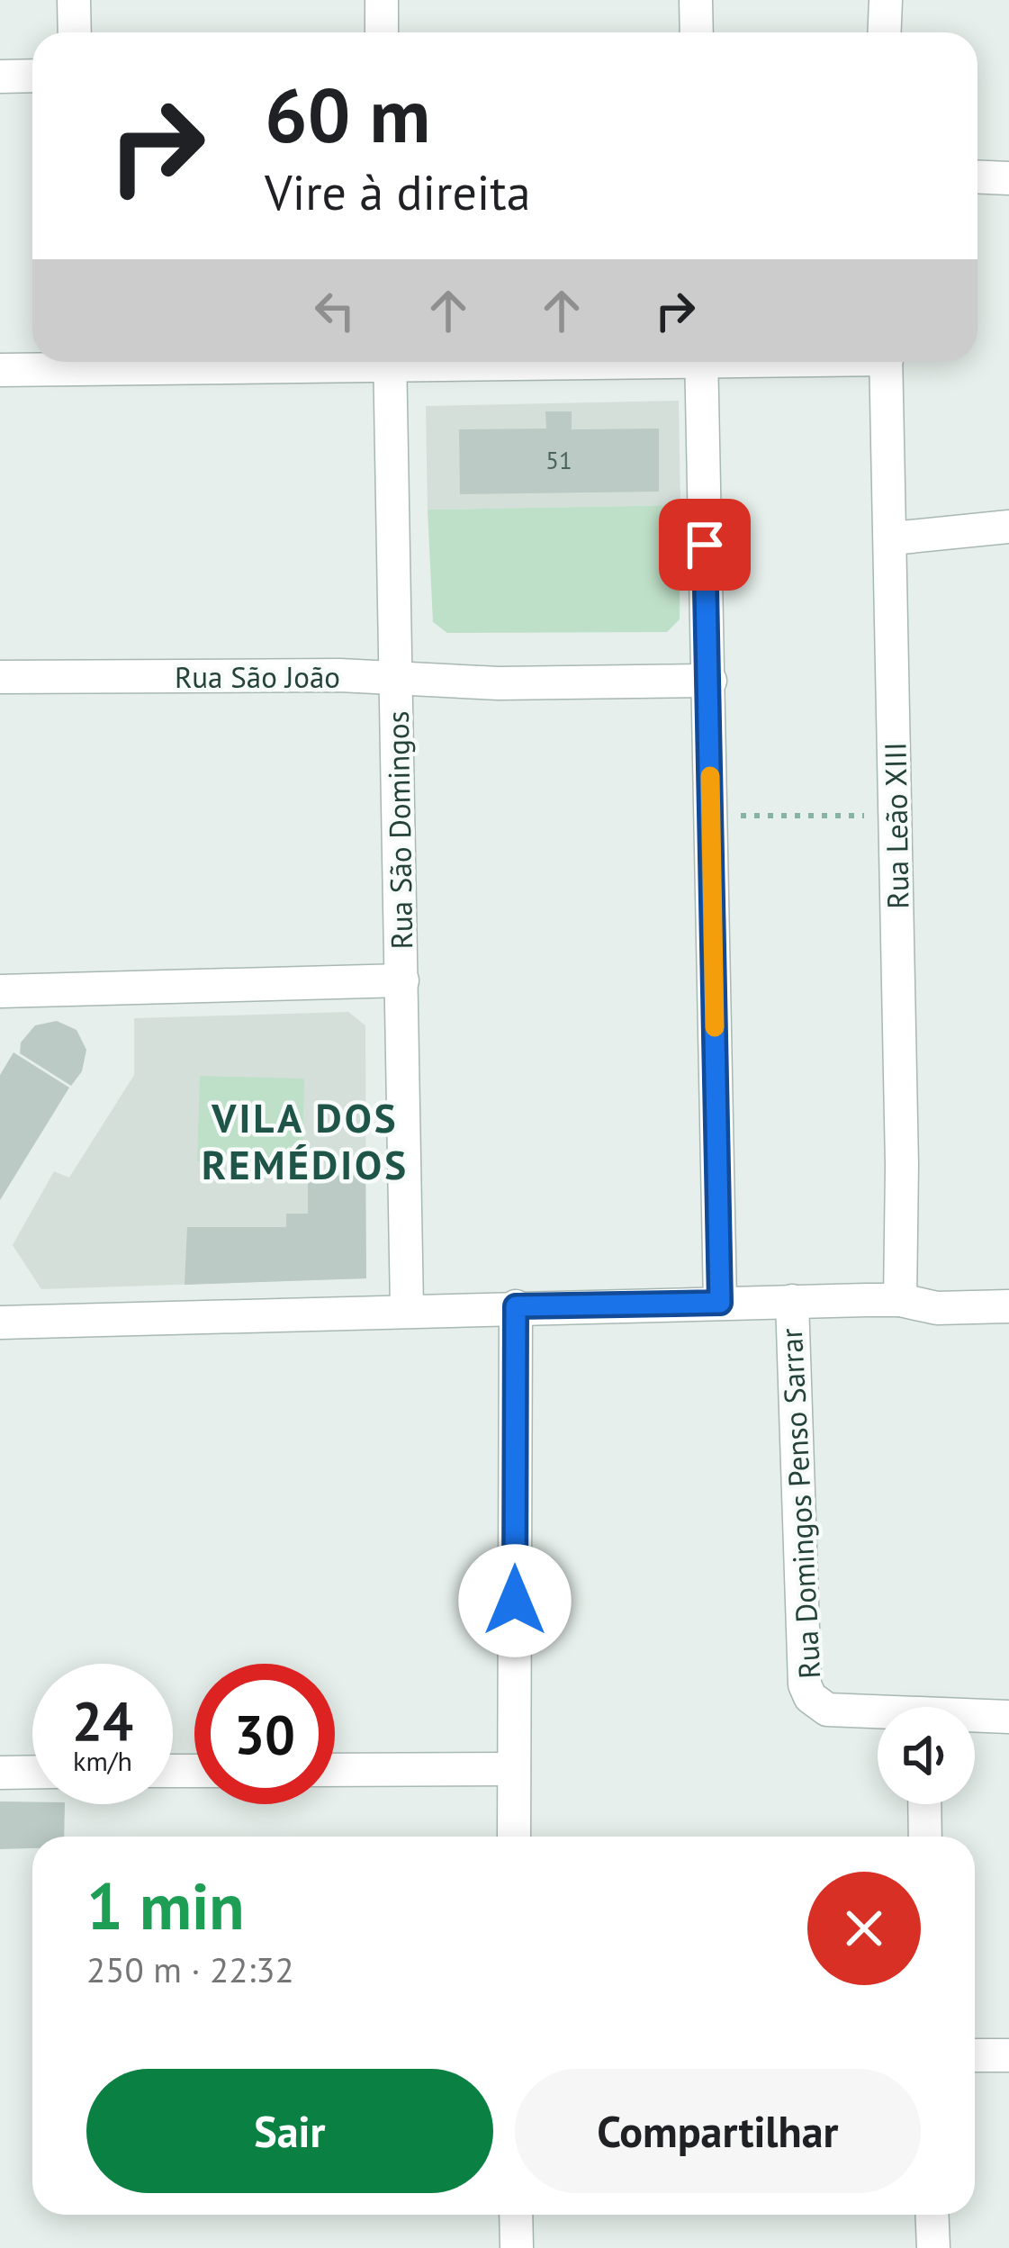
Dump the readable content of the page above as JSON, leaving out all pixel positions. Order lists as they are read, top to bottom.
{
  "streets": {
    "street": [
      "Rua São João",
      "Rua Leão XIII",
      "Rua São Domingos",
      "Rua Domingos Penso Sarrar"
    ]
  },
  "crossings": [
    ["Rua São João", "Rua São Domingos"]
  ],
  "districts": ["VILA DOS REMÉDIOS"],
  "house_numbers": ["51"],
  "page": {
    "turn": ["60 m", "Vire à direita"],
    "speed": "24 km/h",
    "limit": "30",
    "heading": ["1 min", "250 m · 22:32"],
    "buttons": ["Sair", "Compartilhar"]
  }
}
